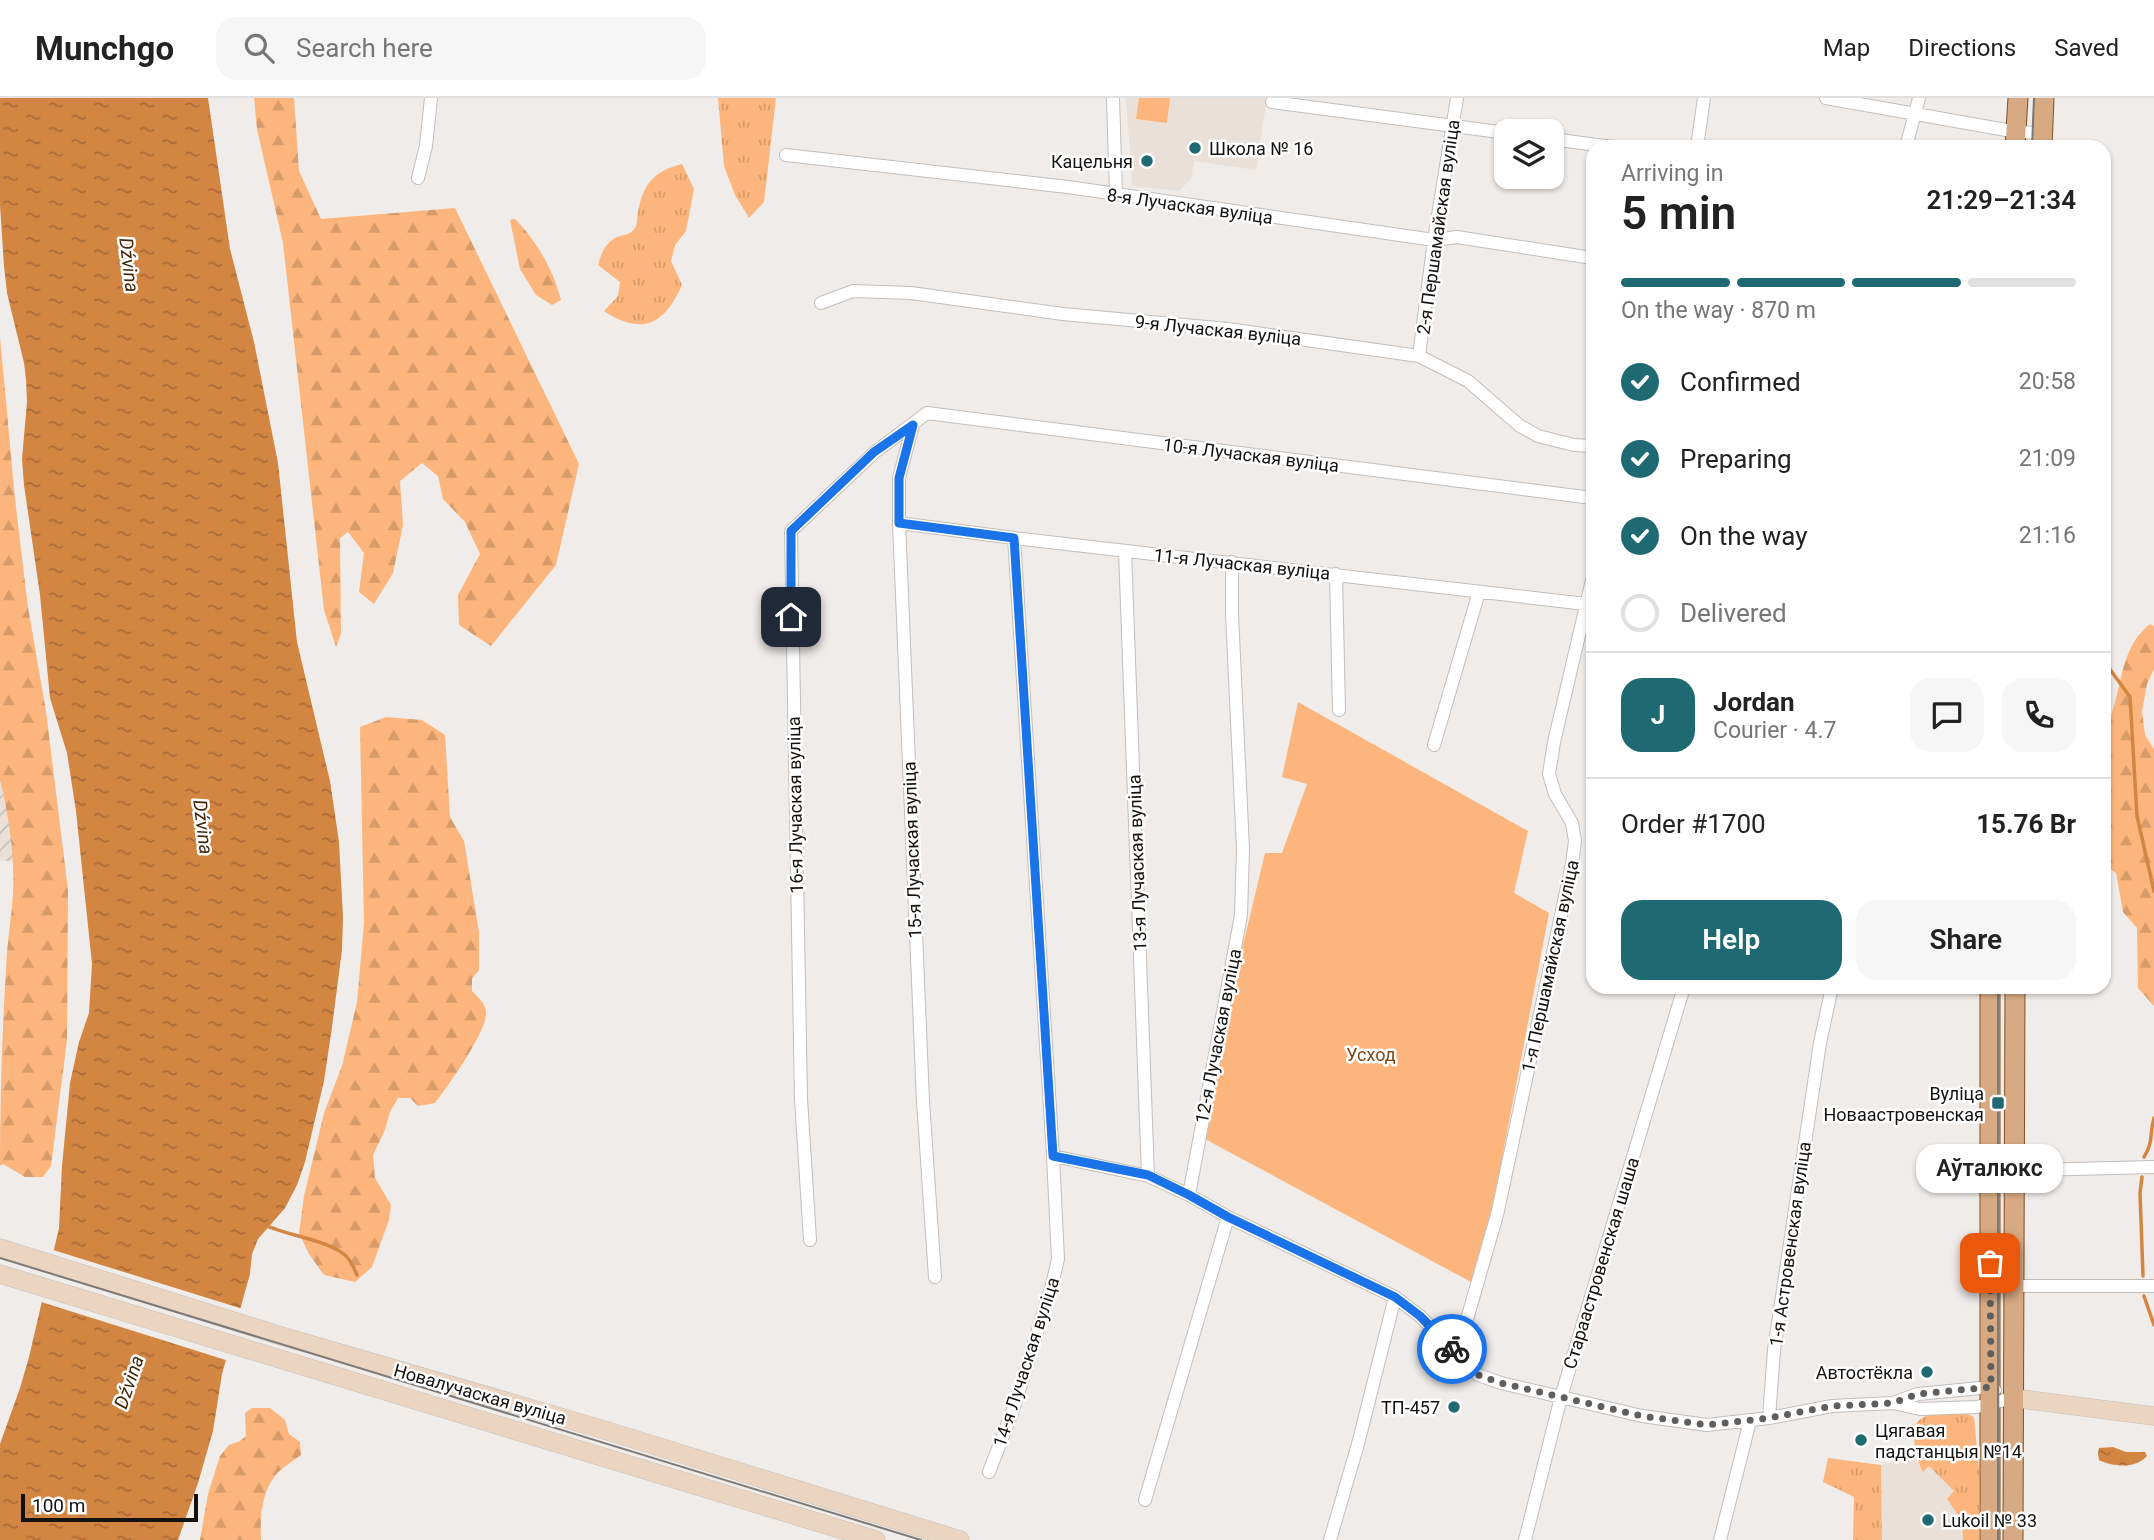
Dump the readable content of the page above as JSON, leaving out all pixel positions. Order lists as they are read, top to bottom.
{
  "streets": {
    "main road": ["Новалучаская вуліца"],
    "street": [
      "8-я Лучаская вуліца",
      "2-я Першамайская вуліца",
      "9-я Лучаская вуліца",
      "10-я Лучаская вуліца",
      "11-я Лучаская вуліца",
      "16-я Лучаская вуліца",
      "15-я Лучаская вуліца",
      "13-я Лучаская вуліца",
      "1-я Першамайская вуліца",
      "12-я Лучаская вуліца",
      "1-я Астровенская вуліца",
      "Стараастровенская шаша",
      "14-я Лучаская вуліца"
    ]
  },
  "crossings": [
    ["8-я Лучаская вуліца", "2-я Першамайская вуліца"],
    ["2-я Першамайская вуліца", "9-я Лучаская вуліца"],
    ["10-я Лучаская вуліца", "16-я Лучаская вуліца"],
    ["10-я Лучаская вуліца", "15-я Лучаская вуліца"],
    ["11-я Лучаская вуліца", "15-я Лучаская вуліца"],
    ["11-я Лучаская вуліца", "13-я Лучаская вуліца"],
    ["11-я Лучаская вуліца", "1-я Першамайская вуліца"],
    ["11-я Лучаская вуліца", "12-я Лучаская вуліца"],
    ["11-я Лучаская вуліца", "14-я Лучаская вуліца"],
    ["16-я Лучаская вуліца", "15-я Лучаская вуліца"]
  ],
  "water": ["Dźvina"],
  "parks": ["Усход"],
  "places": {
    "other": [
      "Школа № 16",
      "Кацельня",
      "Аўталюкс",
      "Автостёкла",
      "ТП-457",
      "Цягавая падстанцыя №14",
      "Lukoil № 33"
    ],
    "transit": ["Вуліца Новаастровенская"]
  },
  "scale_bar": "100 m",
  "page": {
    "header": "Munchgo",
    "search": "Search here",
    "nav": ["Map", "Directions", "Saved"],
    "heading": ["5 min", "Arriving in", "21:29–21:34"],
    "panel": [
      "Jordan",
      "Courier · 4.7",
      "Order #1700",
      "15.76 Br"
    ],
    "bar": "On the way · 870 m",
    "list": [
      ["Confirmed", "20:58"],
      ["Preparing", "21:09"],
      ["On the way", "21:16"],
      "Delivered"
    ],
    "round": "J",
    "buttons": ["Help", "Share"],
    "bubble": "Аўталюкс",
    "scale": "100 m"
  }
}
